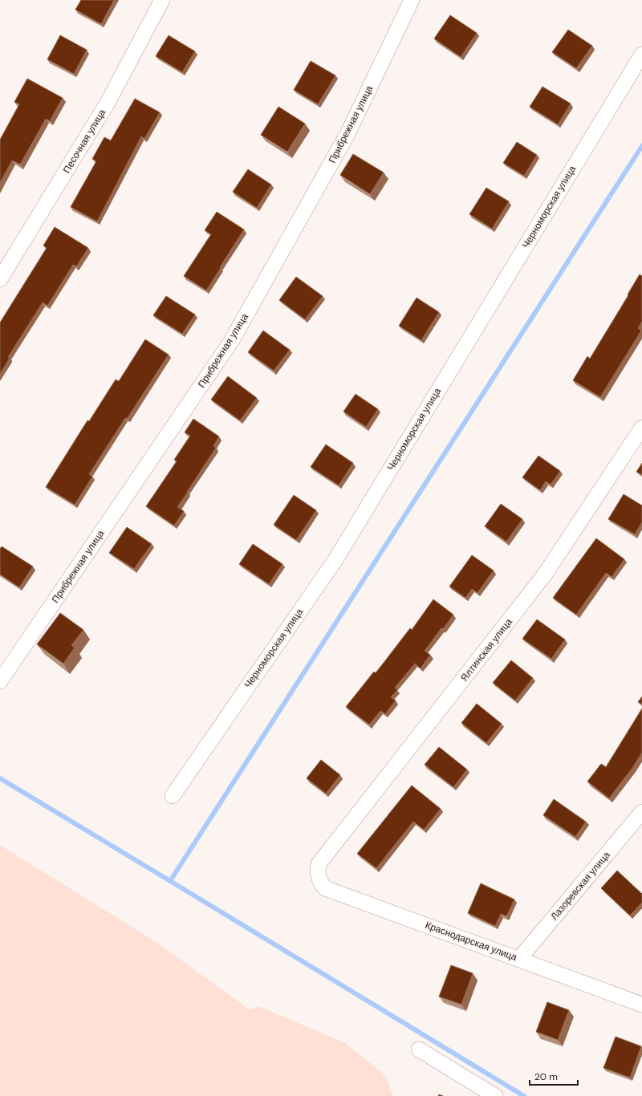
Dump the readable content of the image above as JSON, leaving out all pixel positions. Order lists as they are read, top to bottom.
{
  "streets": {
    "street": [
      "Прибрежная улица",
      "Песочная улица",
      "Черноморская улица",
      "Ялтинская улица",
      "Лазоревская улица",
      "Краснодарская улица"
    ]
  },
  "crossings": [
    ["Ялтинская улица", "Краснодарская улица"],
    ["Лазоревская улица", "Краснодарская улица"]
  ],
  "scale_bar": "20 m"
}
